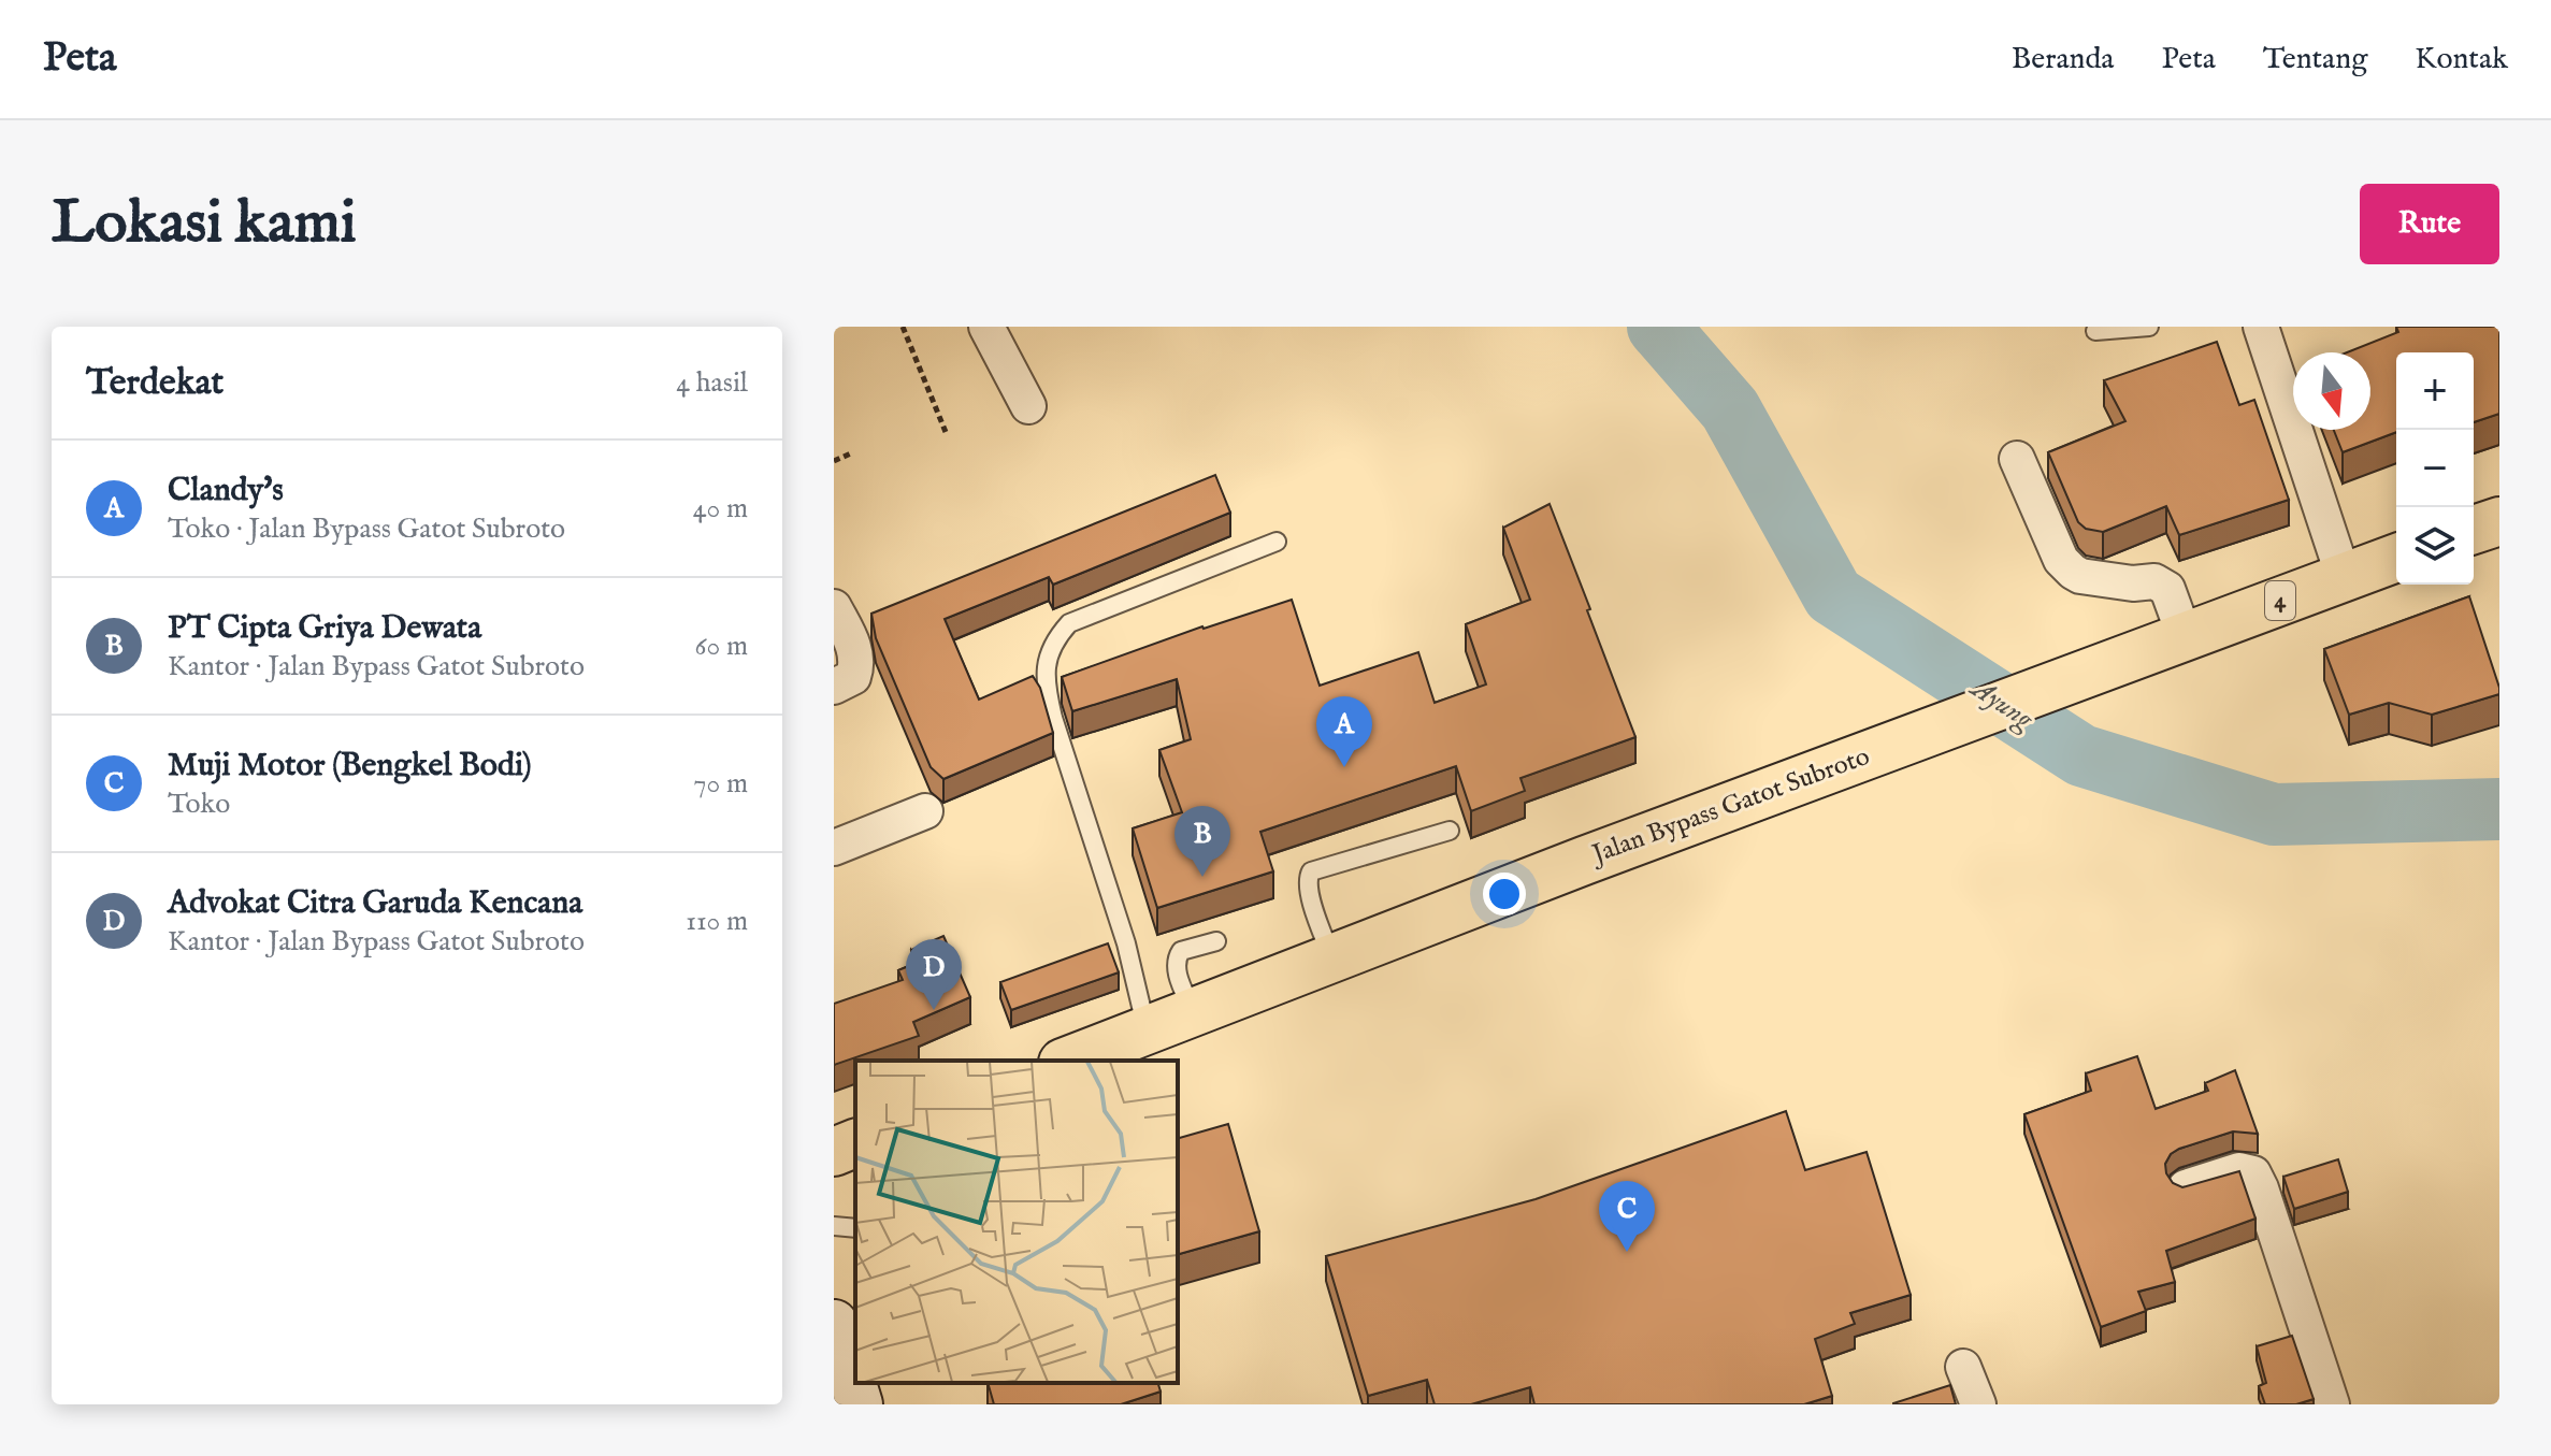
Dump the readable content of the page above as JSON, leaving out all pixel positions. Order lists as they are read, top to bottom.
{
  "streets": {
    "highway": ["4", "Jalan Bypass Gatot Subroto"]
  },
  "water": ["Ayung"],
  "north": "bottom",
  "page": {
    "header": "Peta",
    "nav": [
      "Beranda",
      "Peta",
      "Tentang",
      "Kontak"
    ],
    "buttons": "Rute",
    "title": "Lokasi kami",
    "heading": ["Terdekat", "4 hasil"],
    "map_buttons": ["+", "−"],
    "list": [
      {
        "mark": "A",
        "name": "Clandy's",
        "note": "Toko · Jalan Bypass Gatot Subroto",
        "value": "40 m"
      },
      {
        "mark": "B",
        "name": "PT Cipta Griya Dewata",
        "note": "Kantor · Jalan Bypass Gatot Subroto",
        "value": "60 m"
      },
      {
        "mark": "C",
        "name": "Muji Motor (Bengkel Bodi)",
        "note": "Toko",
        "value": "70 m"
      },
      {
        "mark": "D",
        "name": "Advokat Citra Garuda Kencana",
        "note": "Kantor · Jalan Bypass Gatot Subroto",
        "value": "110 m"
      }
    ],
    "pins": [
      "A",
      "B",
      "D",
      "C"
    ]
  }
}
